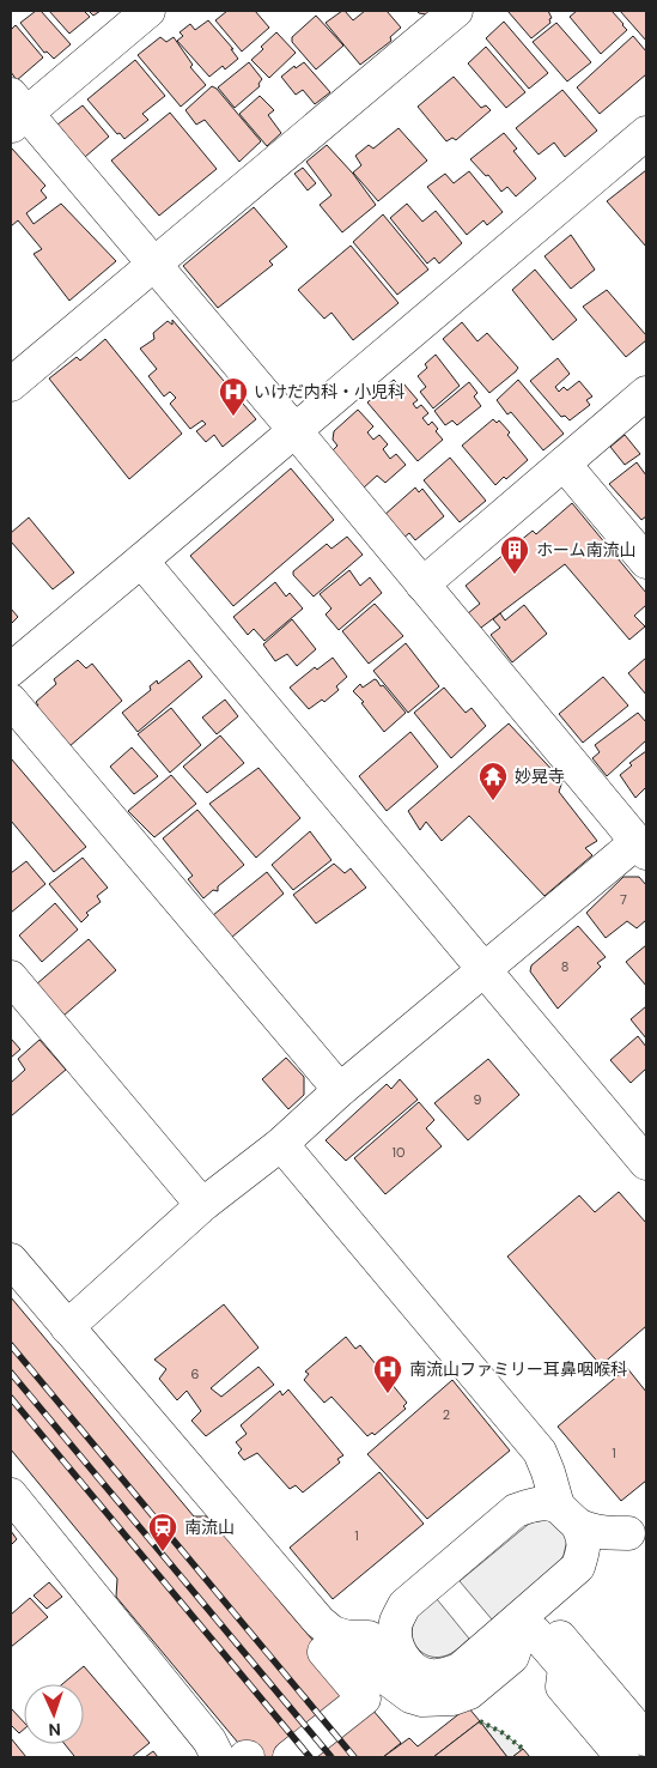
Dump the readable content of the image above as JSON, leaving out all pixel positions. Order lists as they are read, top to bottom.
{
  "places": {
    "hospital": ["いけだ内科・小児科", "南流山ファミリー耳鼻咽喉科"],
    "building": ["ホーム南流山"],
    "temple": ["妙晃寺"],
    "station": ["南流山"]
  },
  "house_numbers": [
    "7",
    "8",
    "9",
    "10",
    "6",
    "2",
    "1",
    "1"
  ],
  "north": "bottom"
}
